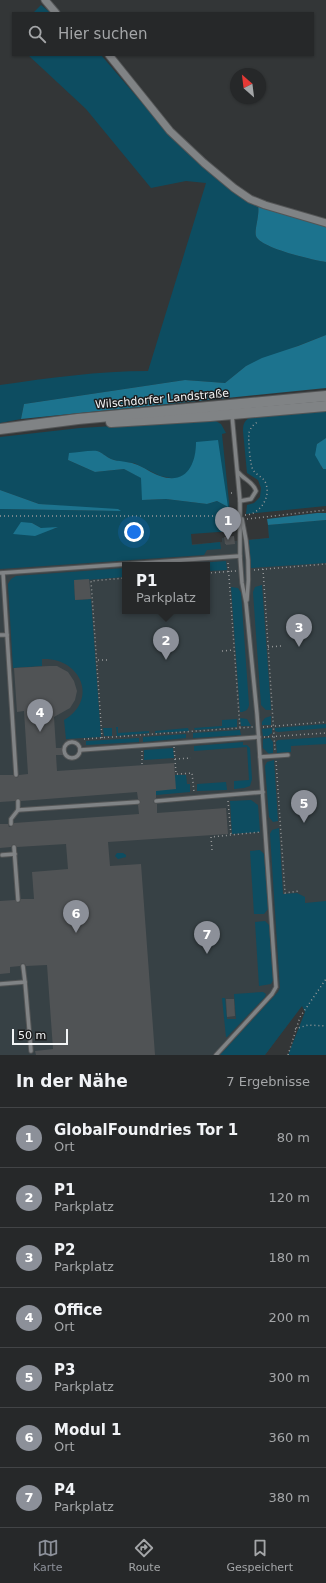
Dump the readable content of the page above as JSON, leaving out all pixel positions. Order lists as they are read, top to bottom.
{
  "streets": {
    "main road": ["Wilschdorfer Landstraße"]
  },
  "scale_bar": "50 m",
  "north": "top left",
  "page": {
    "search": "Hier suchen",
    "pins": [
      "1",
      "3",
      "2",
      "4",
      "5",
      "6",
      "7"
    ],
    "popup": ["P1", "Parkplatz"],
    "scale": "50 m",
    "heading": ["In der Nähe", "7 Ergebnisse"],
    "list": [
      {
        "mark": "1",
        "name": "GlobalFoundries Tor 1",
        "note": "Ort",
        "value": "80 m"
      },
      {
        "mark": "2",
        "name": "P1",
        "note": "Parkplatz",
        "value": "120 m"
      },
      {
        "mark": "3",
        "name": "P2",
        "note": "Parkplatz",
        "value": "180 m"
      },
      {
        "mark": "4",
        "name": "Office",
        "note": "Ort",
        "value": "200 m"
      },
      {
        "mark": "5",
        "name": "P3",
        "note": "Parkplatz",
        "value": "300 m"
      },
      {
        "mark": "6",
        "name": "Modul 1",
        "note": "Ort",
        "value": "360 m"
      },
      {
        "mark": "7",
        "name": "P4",
        "note": "Parkplatz",
        "value": "380 m"
      }
    ],
    "nav": ["Karte", "Route", "Gespeichert"]
  }
}
